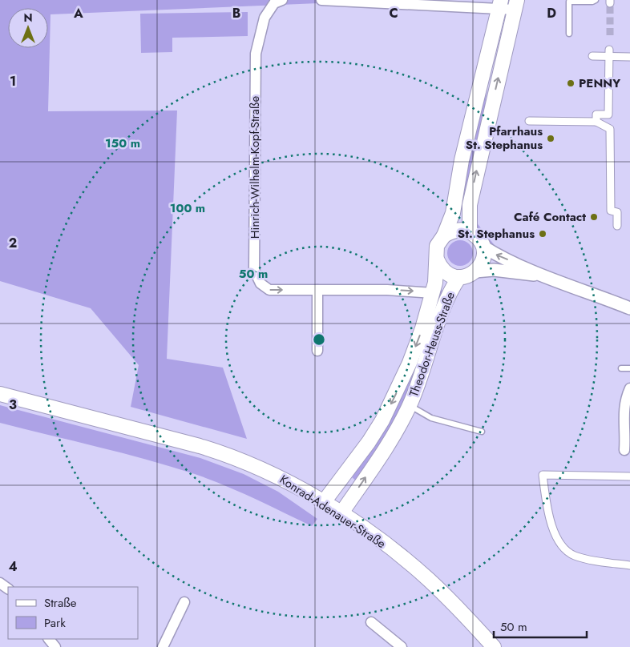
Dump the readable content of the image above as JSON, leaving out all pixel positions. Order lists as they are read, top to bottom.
{
  "streets": {
    "main road": ["Theodor-Heuss-Straße", "Konrad-Adenauer-Straße"],
    "street": ["Hinrich-Wilhelm-Kopf-Straße"]
  },
  "crossings": [
    ["Hinrich-Wilhelm-Kopf-Straße", "Theodor-Heuss-Straße"],
    ["Theodor-Heuss-Straße", "Konrad-Adenauer-Straße"]
  ],
  "places": [
    "PENNY",
    "Pfarrhaus St. Stephanus",
    "Café Contact",
    "St. Stephanus"
  ],
  "legend": ["Straße", "Park"],
  "scale_bar": "50 m",
  "north": "top",
  "grid": {
    "columns": [
      "A",
      "B",
      "C",
      "D"
    ],
    "rows": [
      "1",
      "2",
      "3",
      "4"
    ]
  },
  "rings": ["150 m", "100 m", "50 m"]
}
